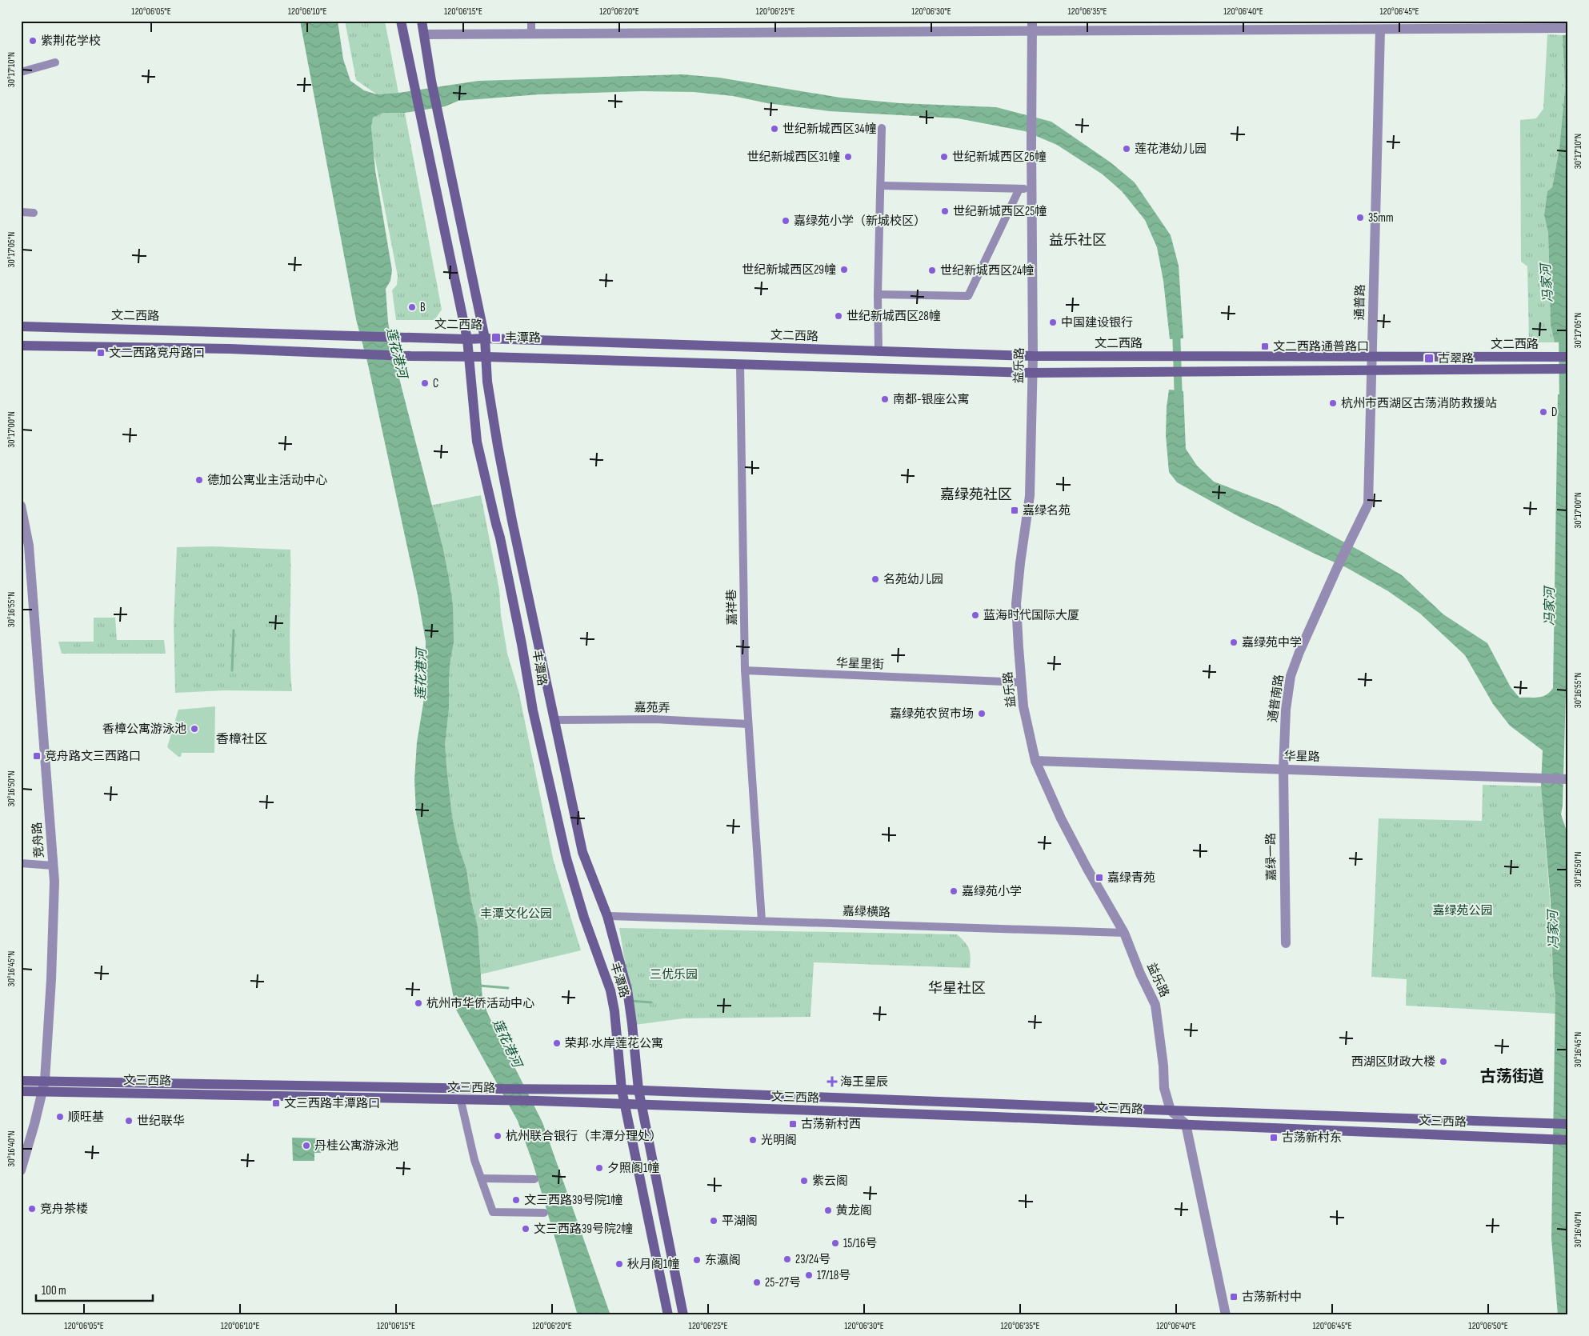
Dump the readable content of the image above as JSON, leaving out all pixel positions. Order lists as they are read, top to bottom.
{
  "streets": {
    "main road": ["文二西路", "丰潭路", "文三西路"],
    "street": [
      "通普路",
      "益乐路",
      "嘉祥巷",
      "华星里街",
      "通普南路",
      "嘉苑弄",
      "华星路",
      "竞舟路",
      "嘉绿一路",
      "嘉绿横路"
    ]
  },
  "crossings": [
    ["通普路", "文二西路"],
    ["通普路", "通普南路"],
    ["文二西路", "益乐路"],
    ["文二西路", "嘉祥巷"],
    ["文二西路", "丰潭路"],
    ["益乐路", "华星里街"],
    ["益乐路", "华星路"],
    ["益乐路", "嘉绿横路"],
    ["益乐路", "文三西路"],
    ["嘉祥巷", "华星里街"],
    ["嘉祥巷", "嘉苑弄"],
    ["嘉祥巷", "嘉绿横路"],
    ["丰潭路", "嘉苑弄"],
    ["丰潭路", "嘉绿横路"],
    ["丰潭路", "文三西路"],
    ["通普南路", "华星路"],
    ["通普南路", "嘉绿一路"],
    ["华星路", "嘉绿一路"],
    ["竞舟路", "文三西路"]
  ],
  "districts": [
    "益乐社区",
    "嘉绿苑社区",
    "香樟社区",
    "华星社区",
    "古荡街道"
  ],
  "water": ["冯家河", "莲花港河"],
  "parks": ["嘉绿苑公园", "丰潭文化公园", "三优乐园"],
  "places": {
    "other": [
      "紫荆花学校",
      "世纪新城西区34幢",
      "莲花港幼儿园",
      "世纪新城西区31幢",
      "世纪新城西区26幢",
      "世纪新城西区25幢",
      "35mm",
      "嘉绿苑小学（新城校区）",
      "世纪新城西区29幢",
      "世纪新城西区24幢",
      "B",
      "世纪新城西区28幢",
      "中国建设银行",
      "C",
      "南都-银座公寓",
      "杭州市西湖区古荡消防救援站",
      "D",
      "德加公寓业主活动中心",
      "名苑幼儿园",
      "蓝海时代国际大厦",
      "嘉绿苑中学",
      "嘉绿苑农贸市场",
      "香樟公寓游泳池",
      "嘉绿苑小学",
      "杭州市华侨活动中心",
      "荣邦·水岸莲花公寓",
      "西湖区财政大楼",
      "顺旺基",
      "世纪联华",
      "杭州联合银行（丰潭分理处）",
      "光明阁",
      "丹桂公寓游泳池",
      "夕照阁1幢",
      "紫云阁",
      "文三西路39号院1幢",
      "竞舟茶楼",
      "黄龙阁",
      "平湖阁",
      "文三西路39号院2幢",
      "15/16号",
      "23/24号",
      "东瀛阁",
      "秋月阁1幢",
      "17/18号",
      "25-27号"
    ],
    "transit": [
      "丰潭路",
      "文二西路通普路口",
      "文二西路竞舟路口",
      "古翠路",
      "嘉绿名苑",
      "竞舟路文三西路口",
      "嘉绿青苑",
      "文三西路丰潭路口",
      "古荡新村西",
      "古荡新村东",
      "古荡新村中"
    ],
    "health": ["海王星辰"]
  },
  "scale_bar": "100 m",
  "coordinates": [
    "120°06'05\"E",
    "120°06'10\"E",
    "120°06'15\"E",
    "120°06'20\"E",
    "120°06'25\"E",
    "120°06'30\"E",
    "120°06'35\"E",
    "120°06'40\"E",
    "120°06'45\"E",
    "30°17'10\"N",
    "30°17'05\"N",
    "30°17'00\"N",
    "30°16'55\"N",
    "30°16'50\"N",
    "30°16'45\"N",
    "30°16'40\"N",
    "120°06'50\"E"
  ]
}
